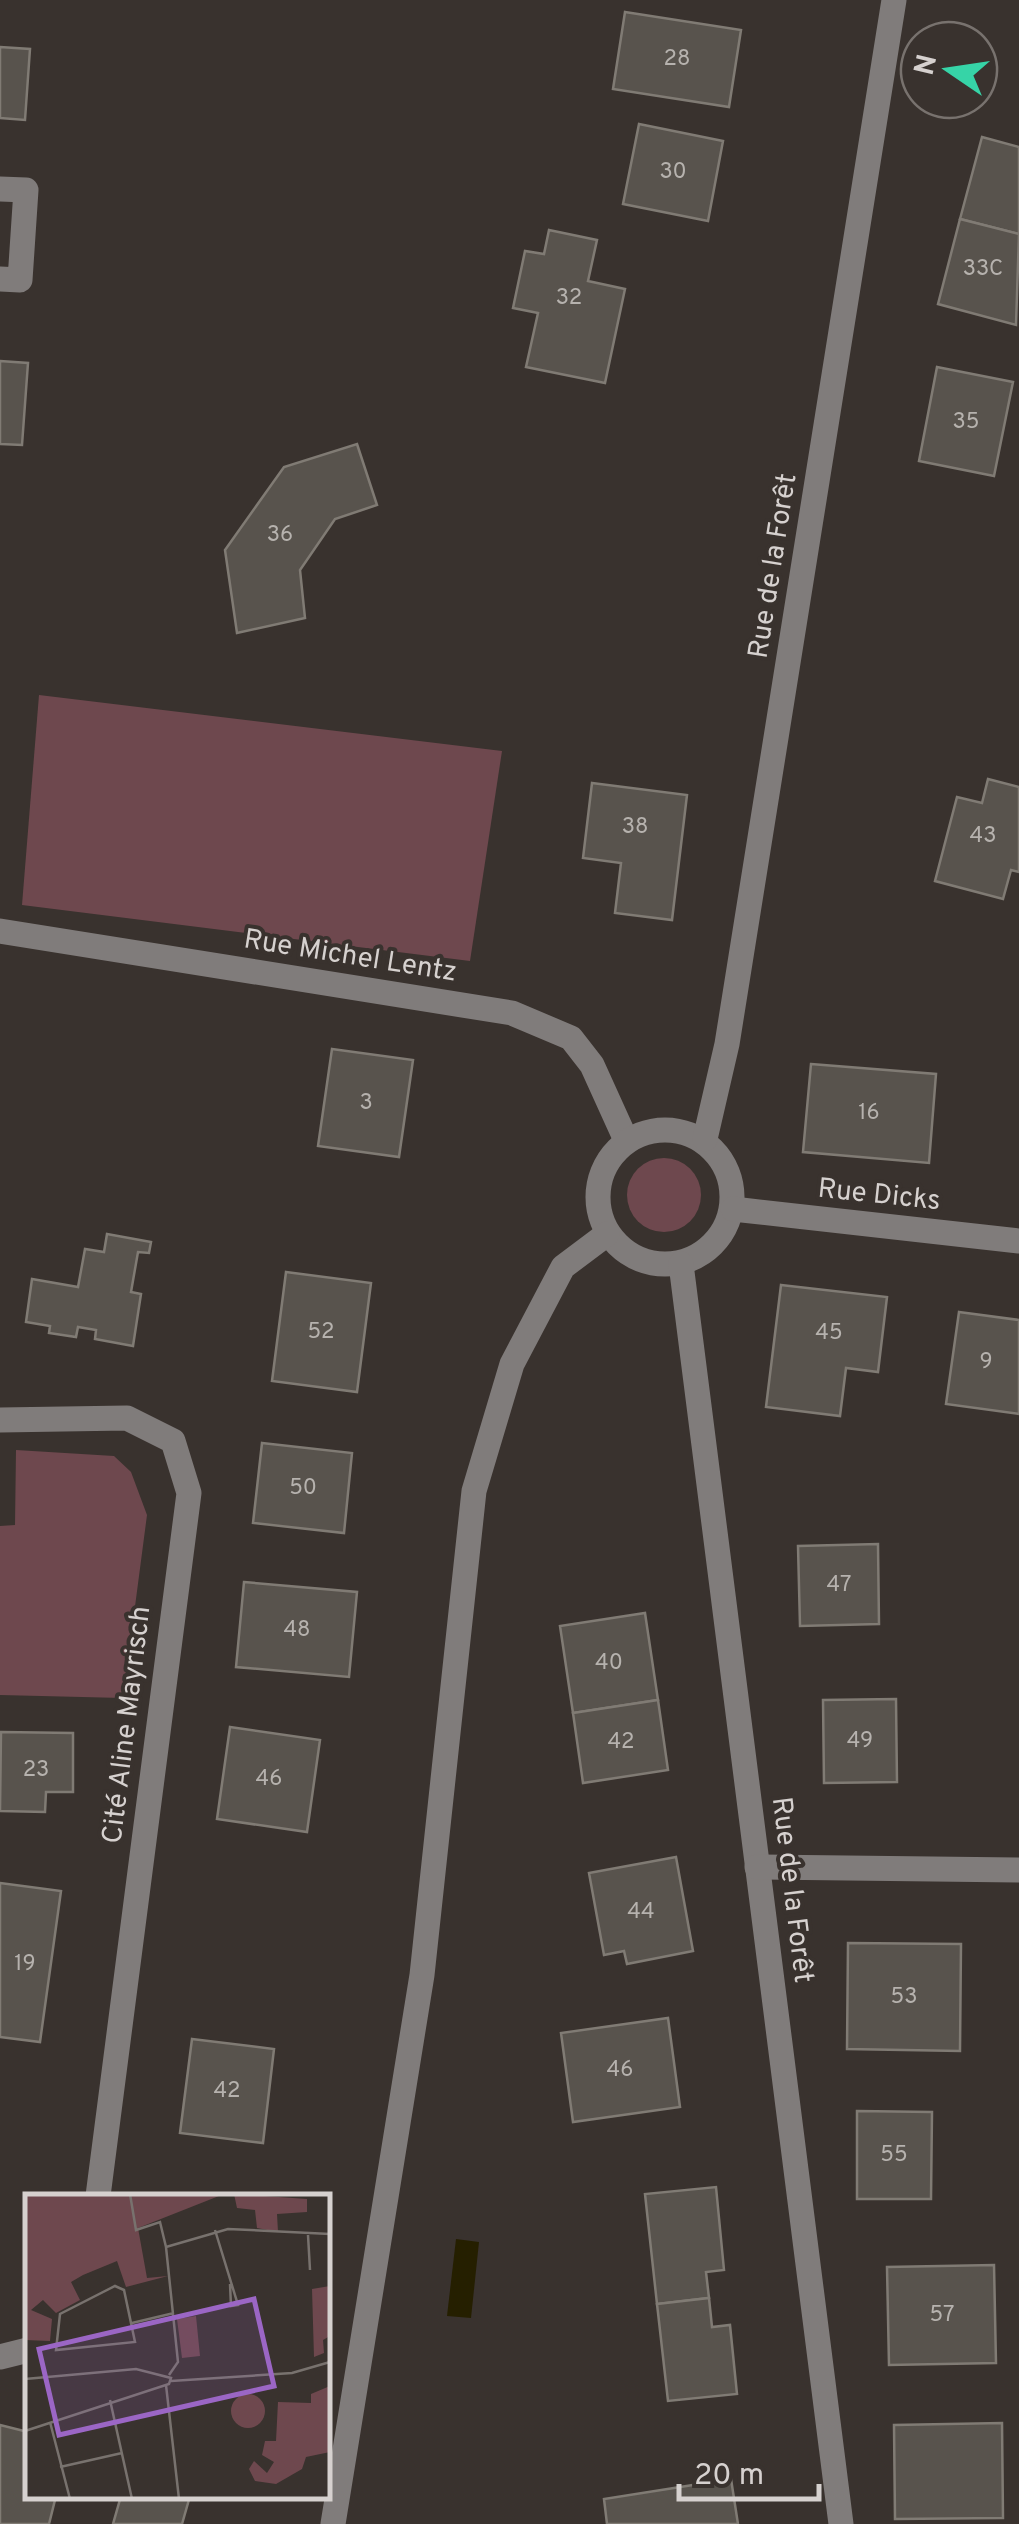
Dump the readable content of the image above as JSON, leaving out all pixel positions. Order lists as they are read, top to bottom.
{
  "streets": {
    "street": [
      "Rue de la Forêt",
      "Rue Michel Lentz",
      "Rue Dicks",
      "Cité Aline Mayrisch"
    ]
  },
  "crossings": [
    ["Rue de la Forêt", "Rue Michel Lentz"],
    ["Rue de la Forêt", "Rue Dicks"],
    ["Rue Michel Lentz", "Rue Dicks"]
  ],
  "house_numbers": [
    "28",
    "30",
    "33C",
    "32",
    "35",
    "36",
    "38",
    "43",
    "3",
    "16",
    "52",
    "45",
    "9",
    "50",
    "47",
    "48",
    "40",
    "49",
    "42",
    "23",
    "46",
    "44",
    "19",
    "53",
    "46",
    "42",
    "55",
    "57"
  ],
  "scale_bar": "20 m",
  "north": "left"
}
